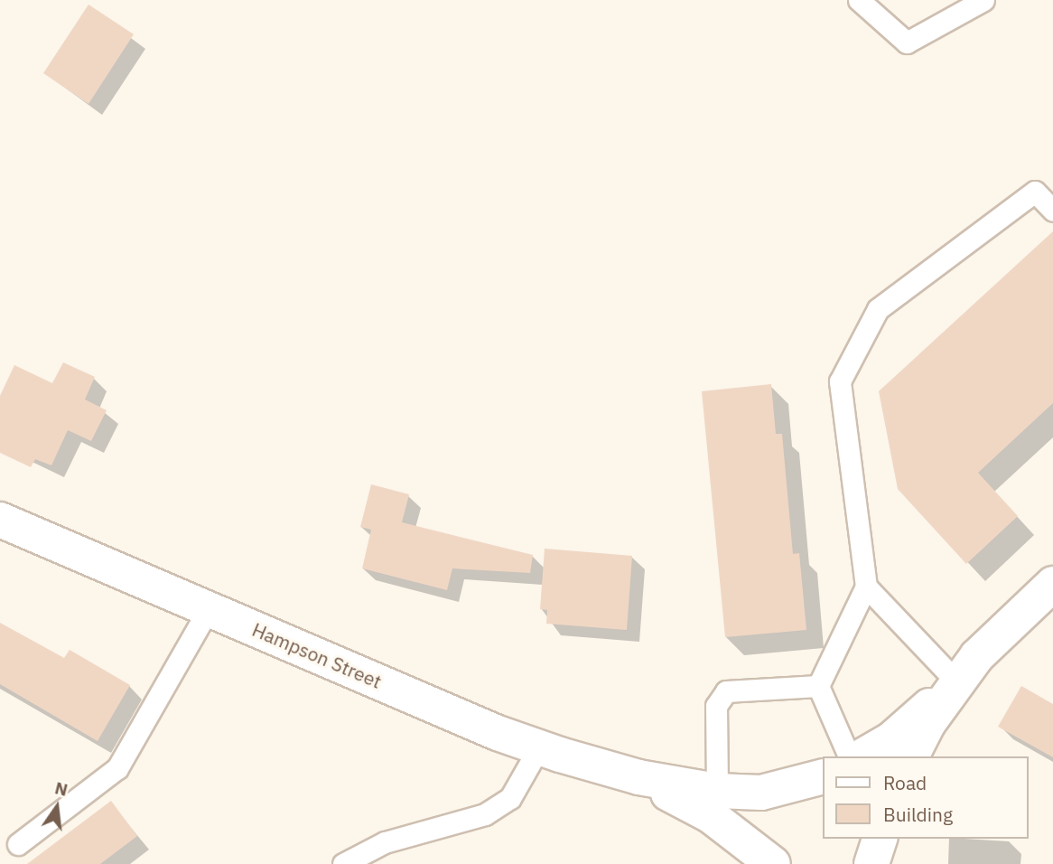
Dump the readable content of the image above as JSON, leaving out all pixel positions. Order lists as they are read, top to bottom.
{
  "streets": {
    "street": ["Hampson Street"]
  },
  "legend": ["Road", "Building"],
  "north": "top"
}
